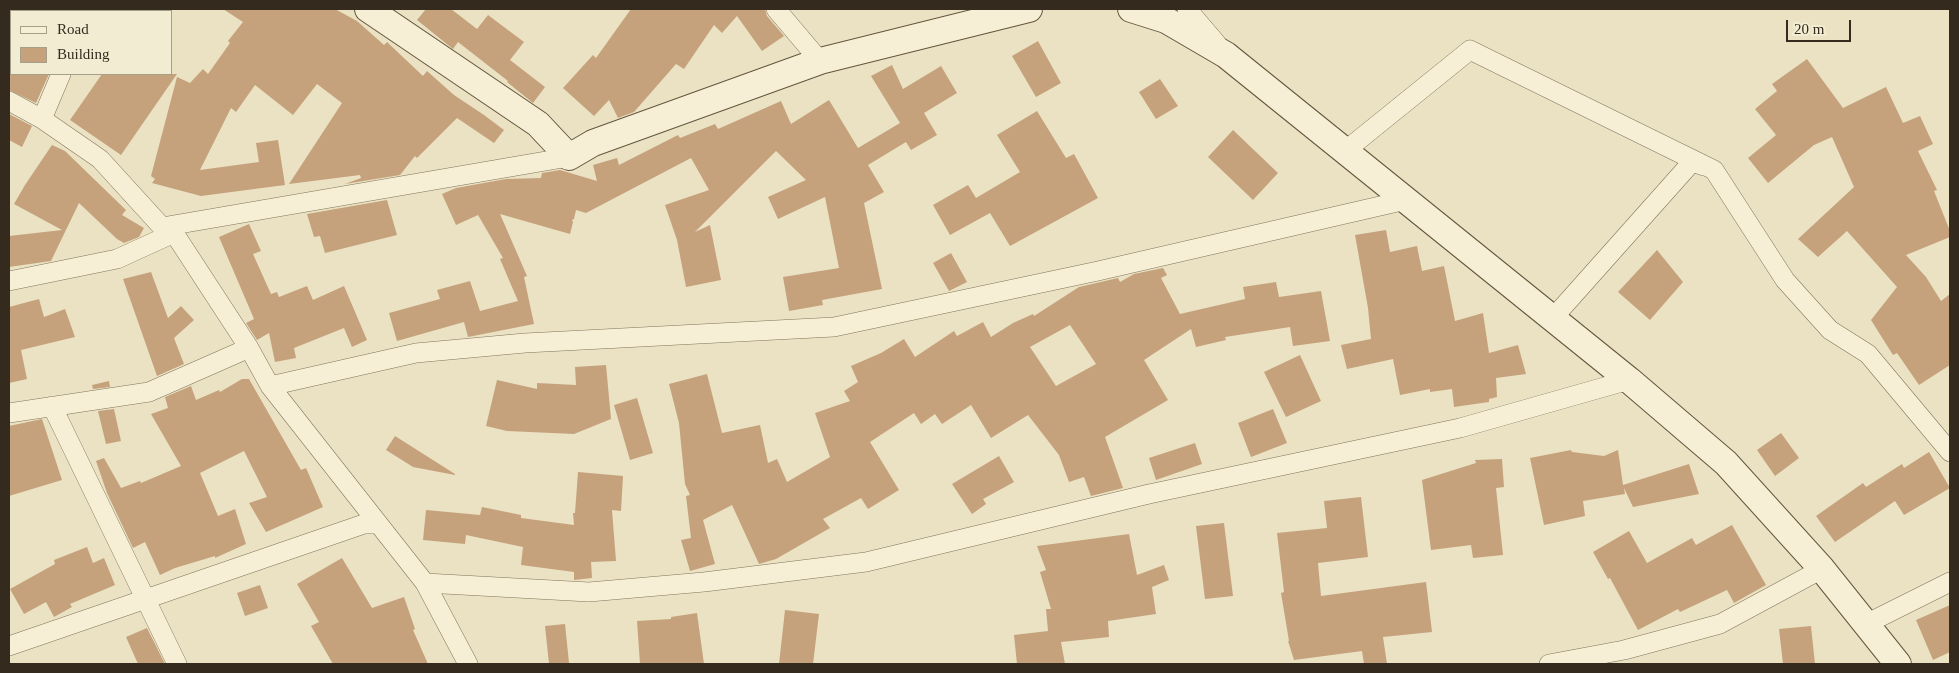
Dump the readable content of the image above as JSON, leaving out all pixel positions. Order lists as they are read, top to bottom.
{
  "legend": ["Road", "Building"],
  "scale_bar": "20 m"
}
